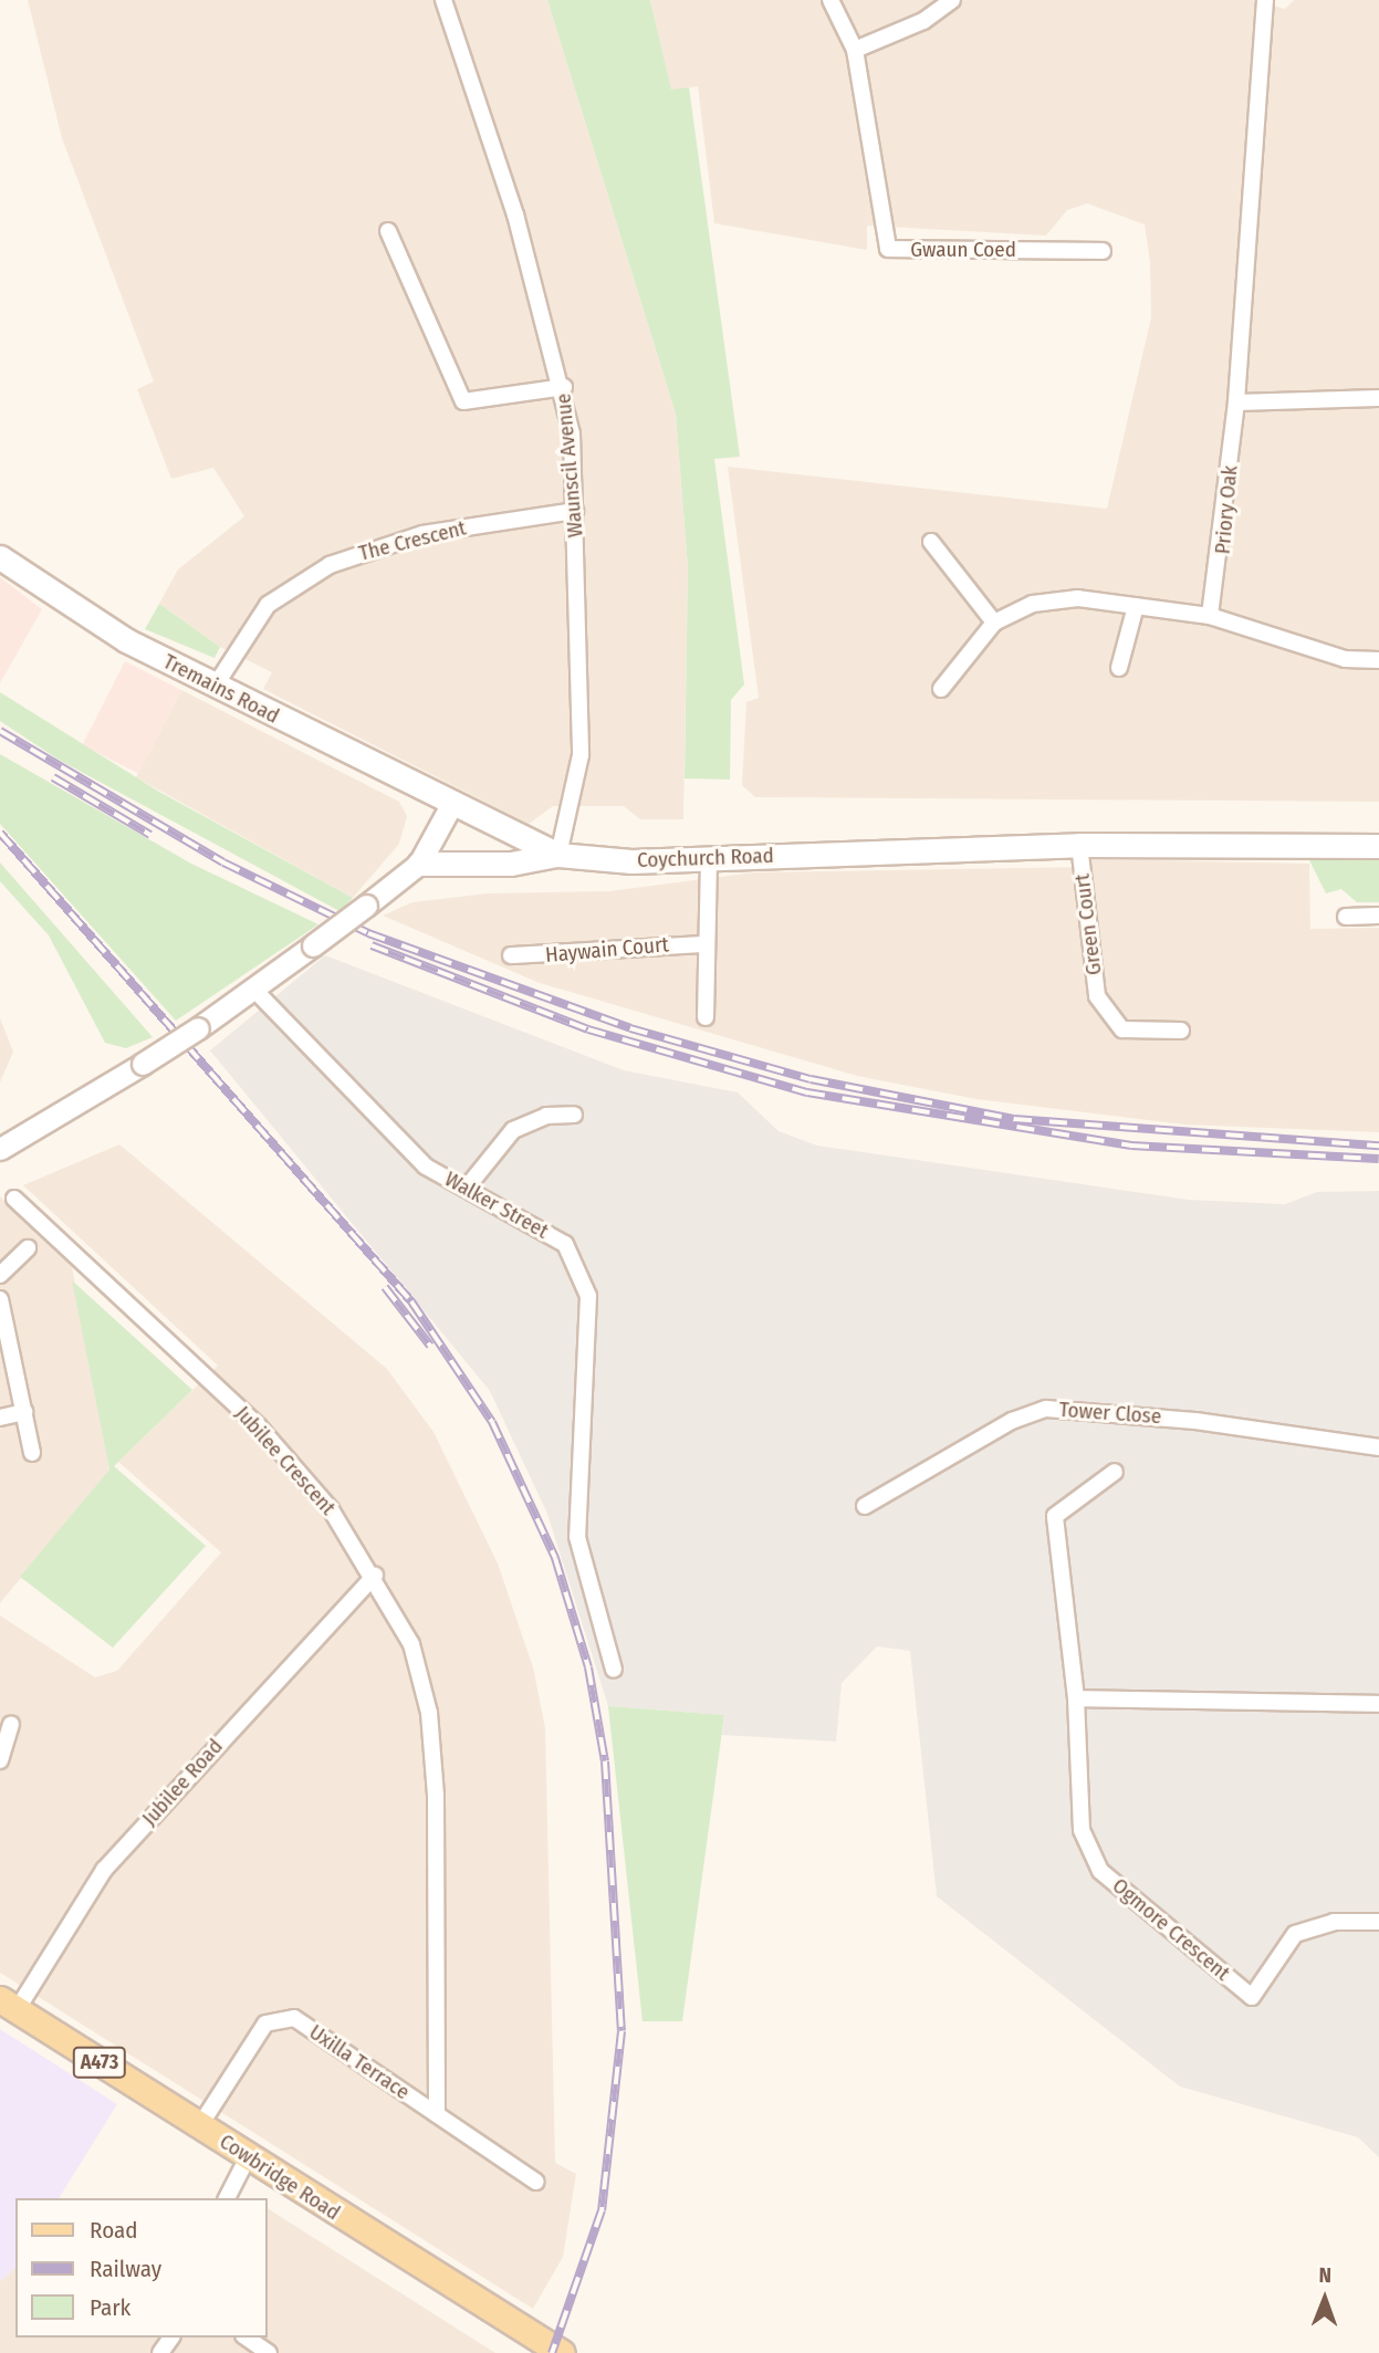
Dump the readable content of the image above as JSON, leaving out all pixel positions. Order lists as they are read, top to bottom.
{
  "streets": {
    "main road": [
      "Tremains Road",
      "Coychurch Road",
      "A473",
      "Cowbridge Road"
    ],
    "street": [
      "Gwaun Coed",
      "Waunscil Avenue",
      "Priory Oak",
      "The Crescent",
      "Green Court",
      "Haywain Court",
      "Walker Street",
      "Tower Close",
      "Jubilee Crescent",
      "Jubilee Road",
      "Ogmore Crescent",
      "Uxilla Terrace"
    ]
  },
  "crossings": [
    ["Waunscil Avenue", "The Crescent"],
    ["Waunscil Avenue", "Coychurch Road"],
    ["The Crescent", "Tremains Road"],
    ["Tremains Road", "Coychurch Road"],
    ["Coychurch Road", "Green Court"],
    ["Jubilee Crescent", "Jubilee Road"],
    ["Jubilee Crescent", "Uxilla Terrace"],
    ["Jubilee Road", "Cowbridge Road"],
    ["Uxilla Terrace", "Cowbridge Road"]
  ],
  "legend": ["Road", "Railway", "Park"],
  "north": "top"
}
